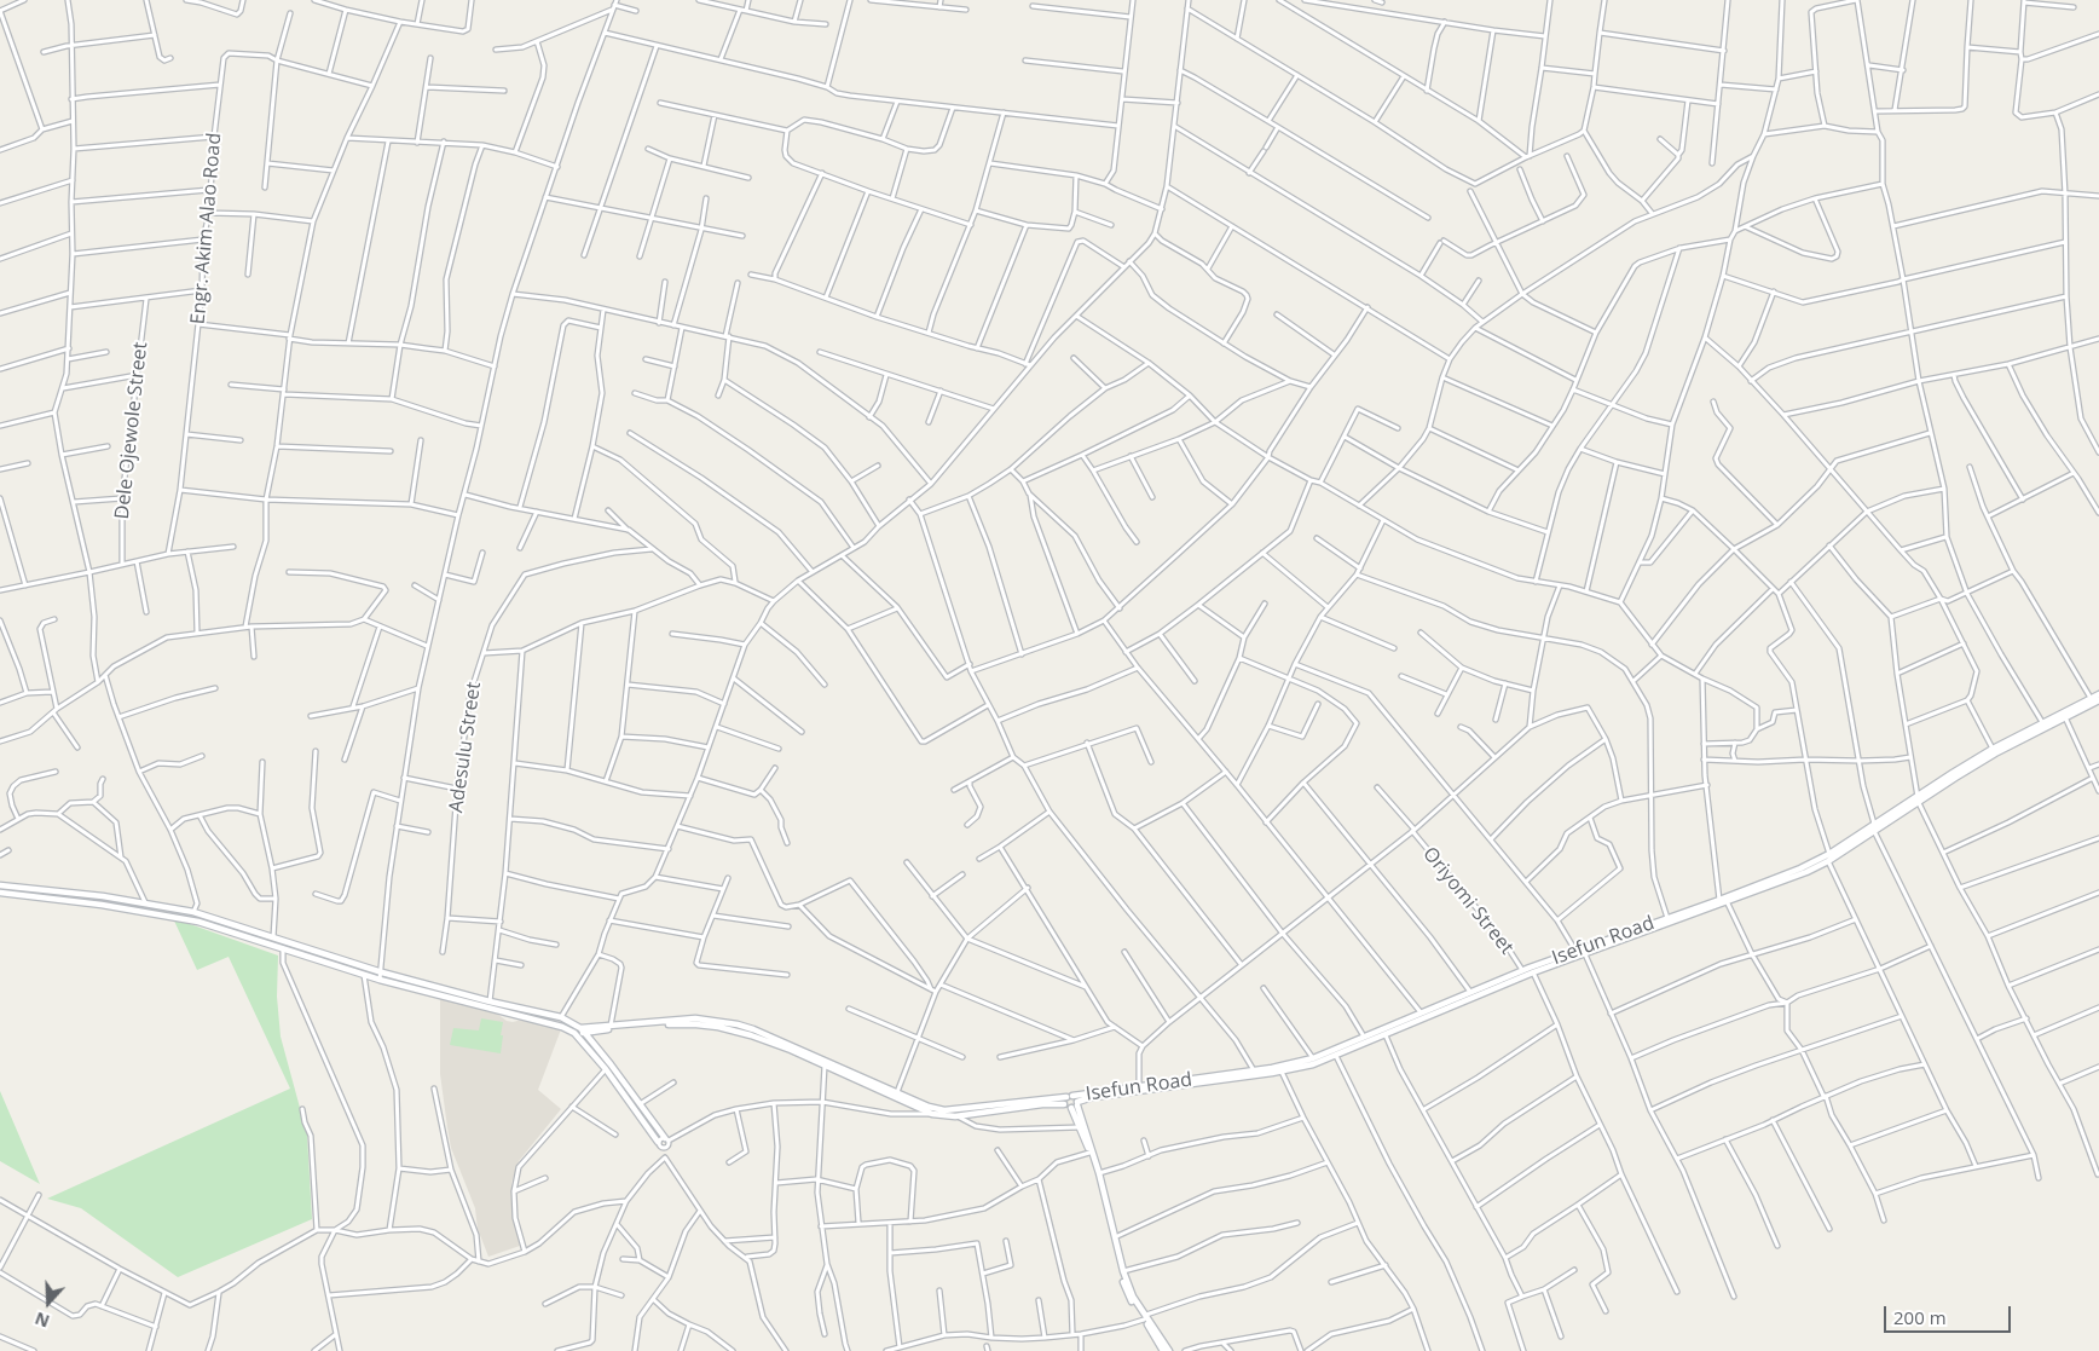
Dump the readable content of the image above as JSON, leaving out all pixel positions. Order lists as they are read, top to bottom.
{
  "streets": {
    "street": [
      "Engr. Akim Alao Road",
      "Dele Ojewole Street",
      "Adesulu Street",
      "Oriyomi Street",
      "Isefun Road"
    ]
  },
  "crossings": [
    ["Oriyomi Street", "Isefun Road"]
  ],
  "scale_bar": "200 m",
  "north": "bottom"
}
